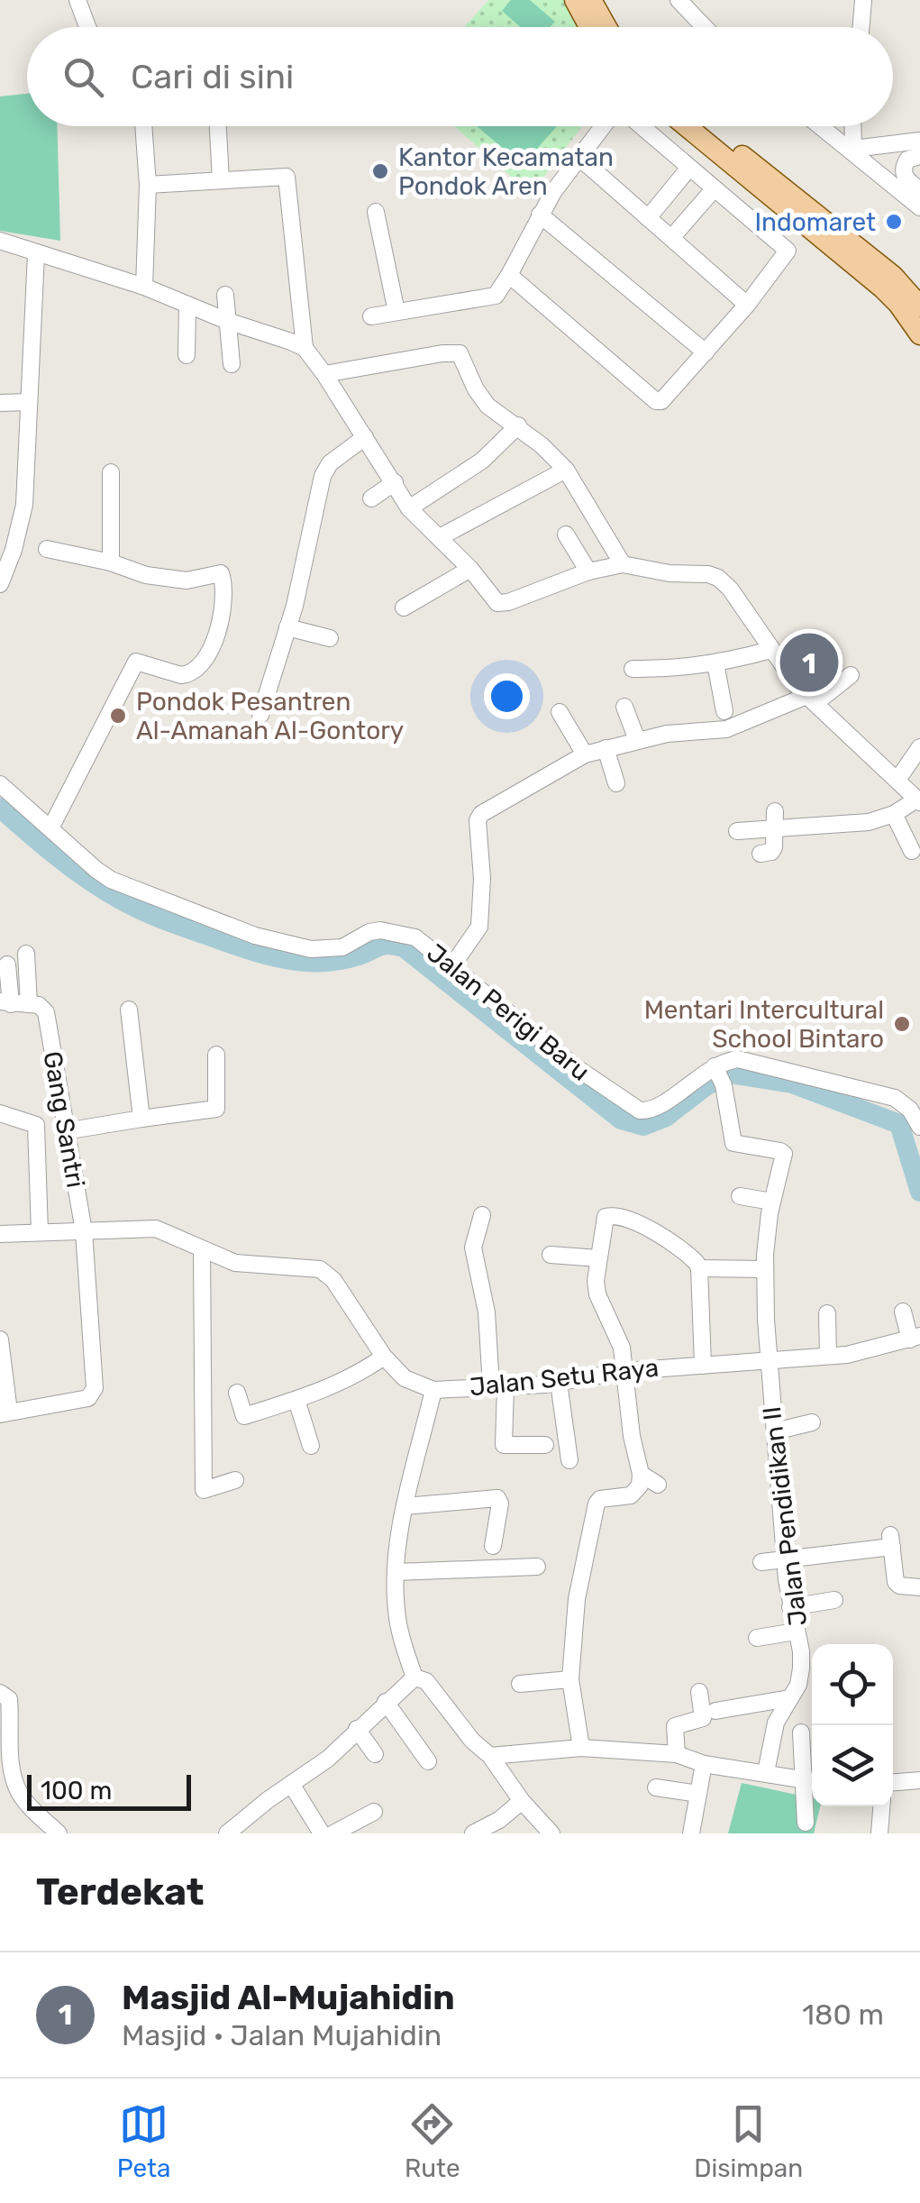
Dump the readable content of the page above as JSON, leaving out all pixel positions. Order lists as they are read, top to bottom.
{
  "streets": {
    "street": [
      "Jalan Perigi Baru",
      "Gang Santri",
      "Jalan Setu Raya",
      "Jalan Pendidikan II"
    ]
  },
  "crossings": [
    ["Jalan Perigi Baru", "Jalan Pendidikan II"],
    ["Gang Santri", "Jalan Setu Raya"],
    ["Jalan Setu Raya", "Jalan Pendidikan II"]
  ],
  "places": [
    "Kantor Kecamatan Pondok Aren",
    "Indomaret",
    "Pondok Pesantren Al-Amanah Al-Gontory",
    "Mentari Intercultural School Bintaro"
  ],
  "scale_bar": "100 m",
  "page": {
    "search": "Cari di sini",
    "pins": "1",
    "scale": "100 m",
    "heading": "Terdekat",
    "list": [
      {
        "mark": "1",
        "name": "Masjid Al-Mujahidin",
        "note": "Masjid · Jalan Mujahidin",
        "value": "180 m"
      }
    ],
    "nav": ["Peta", "Rute", "Disimpan"]
  }
}
